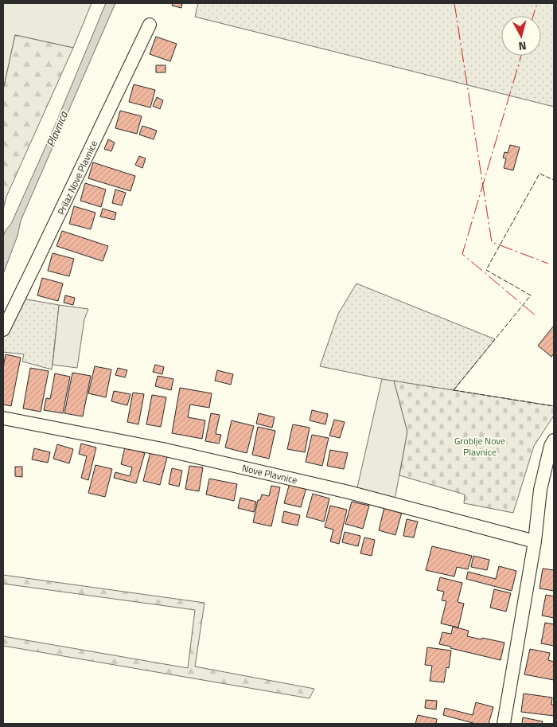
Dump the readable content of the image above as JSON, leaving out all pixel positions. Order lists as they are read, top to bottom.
{
  "streets": {
    "street": ["Prilaz Nove Plavnice", "Nove Plavnice"]
  },
  "water": ["Plavnica"],
  "parks": ["Groblje Nove Plavnice"],
  "north": "bottom"
}
